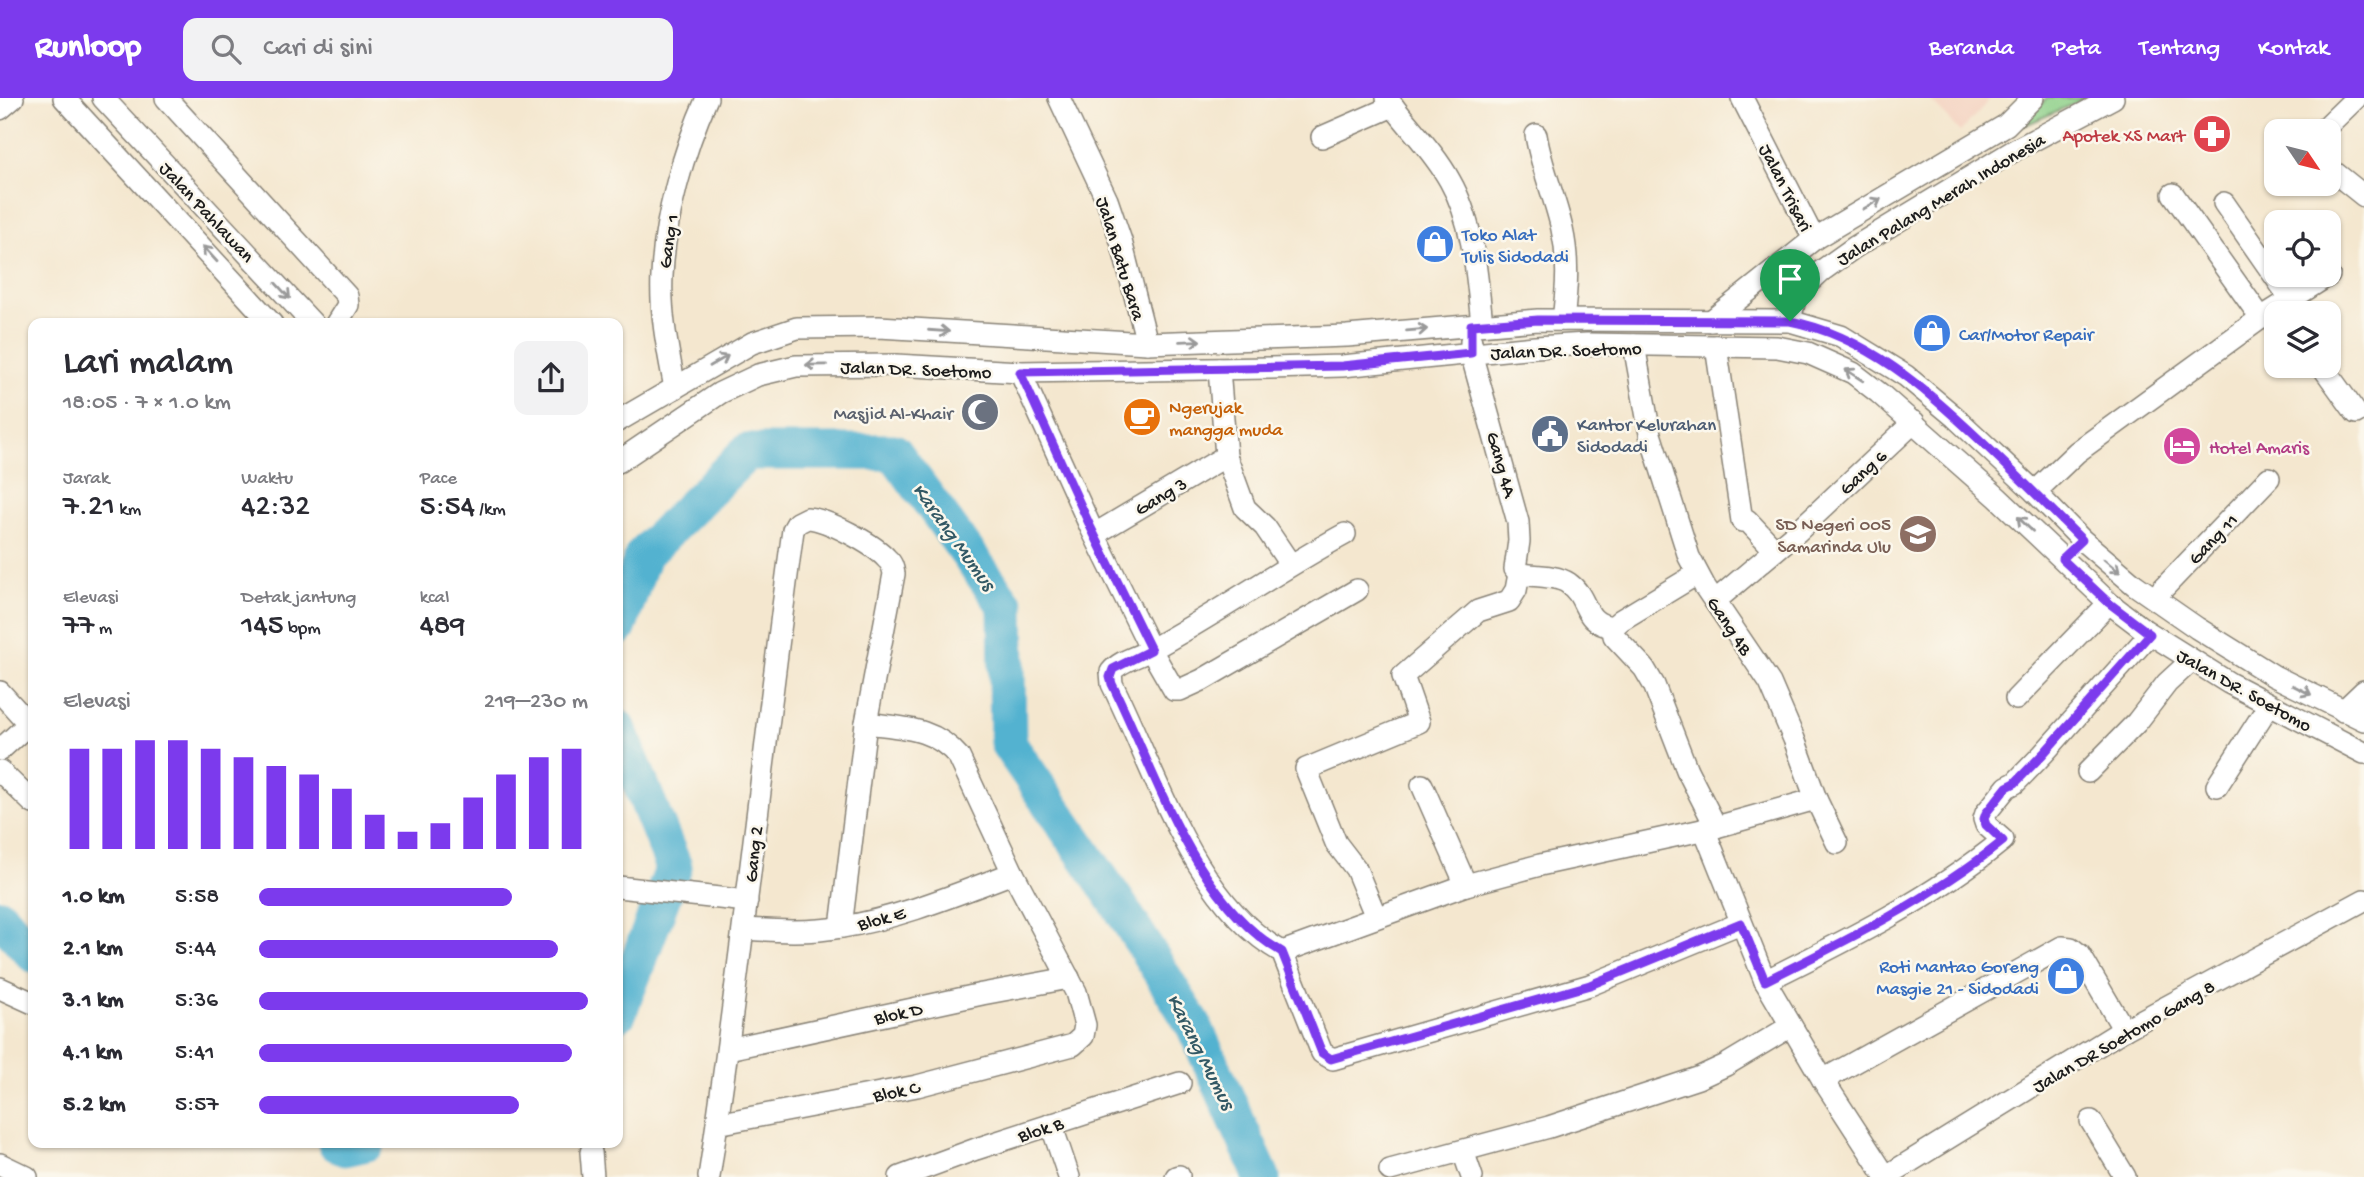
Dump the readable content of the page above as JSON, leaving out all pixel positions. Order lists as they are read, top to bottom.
{
  "streets": {
    "street": [
      "Jalan Trisari",
      "Jalan Palang Merah Indonesia",
      "Jalan Pahlawan",
      "Gang 1",
      "Jalan Batu Bara",
      "Jalan DR. Soetomo",
      "Gang 4A",
      "Gang 6",
      "Gang 3",
      "Gang 11",
      "Gang 4B",
      "Gang 2",
      "Blok E",
      "Blok D",
      "Jalan DR Soetomo Gang 8",
      "Blok C",
      "Blok B"
    ]
  },
  "crossings": [
    ["Jalan Trisari", "Jalan Palang Merah Indonesia"],
    ["Jalan Palang Merah Indonesia", "Jalan DR. Soetomo"],
    ["Gang 1", "Jalan DR. Soetomo"],
    ["Jalan Batu Bara", "Jalan DR. Soetomo"],
    ["Jalan DR. Soetomo", "Gang 4A"],
    ["Jalan DR. Soetomo", "Gang 6"],
    ["Jalan DR. Soetomo", "Gang 11"],
    ["Jalan DR. Soetomo", "Gang 4B"],
    ["Gang 6", "Gang 4B"],
    ["Gang 2", "Blok E"],
    ["Gang 2", "Blok D"],
    ["Gang 2", "Blok C"],
    ["Blok D", "Blok C"]
  ],
  "water": ["Karang Mumus"],
  "places": {
    "pharmacy": ["Apotek XS Mart"],
    "shop": ["Toko Alat Tulis Sidodadi", "Car/Motor Repair", "Roti Mantao Goreng Masgie 21 - Sidodadi"],
    "mosque": ["Masjid Al-Khair"],
    "cafe": ["Ngerujak mangga muda"],
    "public building": ["Kantor Kelurahan Sidodadi"],
    "hotel": ["Hotel Amaris"],
    "school or university": ["SD Negeri 005 Samarinda Ulu"]
  },
  "north": "bottom right",
  "page": {
    "header": "Runloop",
    "search": "Cari di sini",
    "nav": [
      "Beranda",
      "Peta",
      "Tentang",
      "Kontak"
    ],
    "heading": ["Lari malam", "18:05 · 7 × 1.0 km"],
    "stats": [
      ["Jarak", "7.21 km"],
      ["Waktu", "42:32"],
      ["Pace", "5:54 /km"],
      ["Elevasi", "77 m"],
      ["Detak jantung", "145 bpm"],
      ["kcal", "489"]
    ],
    "chart": ["Elevasi", "219–230 m"],
    "list": [
      {
        "name": "1.0 km",
        "note": "5:58"
      },
      {
        "name": "2.1 km",
        "note": "5:44"
      },
      {
        "name": "3.1 km",
        "note": "5:36"
      },
      {
        "name": "4.1 km",
        "note": "5:41"
      },
      {
        "name": "5.2 km",
        "note": "5:57"
      }
    ]
  }
}
